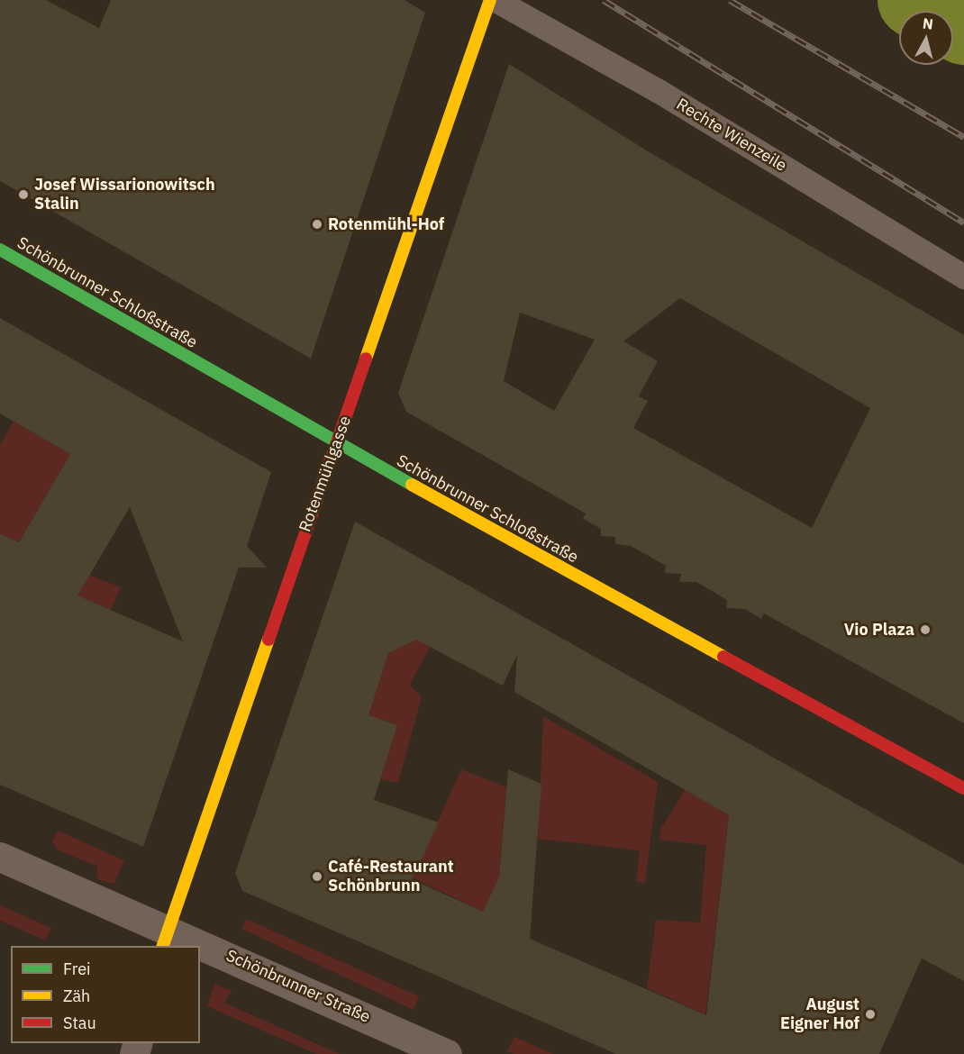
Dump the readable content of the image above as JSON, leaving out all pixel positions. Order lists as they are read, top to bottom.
{
  "streets": {
    "main road": ["Schönbrunner Schloßstraße", "Rotenmühlgasse"],
    "street": ["Schönbrunner Straße"],
    "lane": ["Rechte Wienzeile"]
  },
  "crossings": [
    ["Schönbrunner Schloßstraße", "Rotenmühlgasse"],
    ["Rotenmühlgasse", "Schönbrunner Straße"]
  ],
  "places": [
    "Josef Wissarionowitsch Stalin",
    "Rotenmühl-Hof",
    "Vio Plaza",
    "Café-Restaurant Schönbrunn",
    "August Eigner Hof"
  ],
  "legend": ["Frei", "Zäh", "Stau"],
  "north": "top"
}
